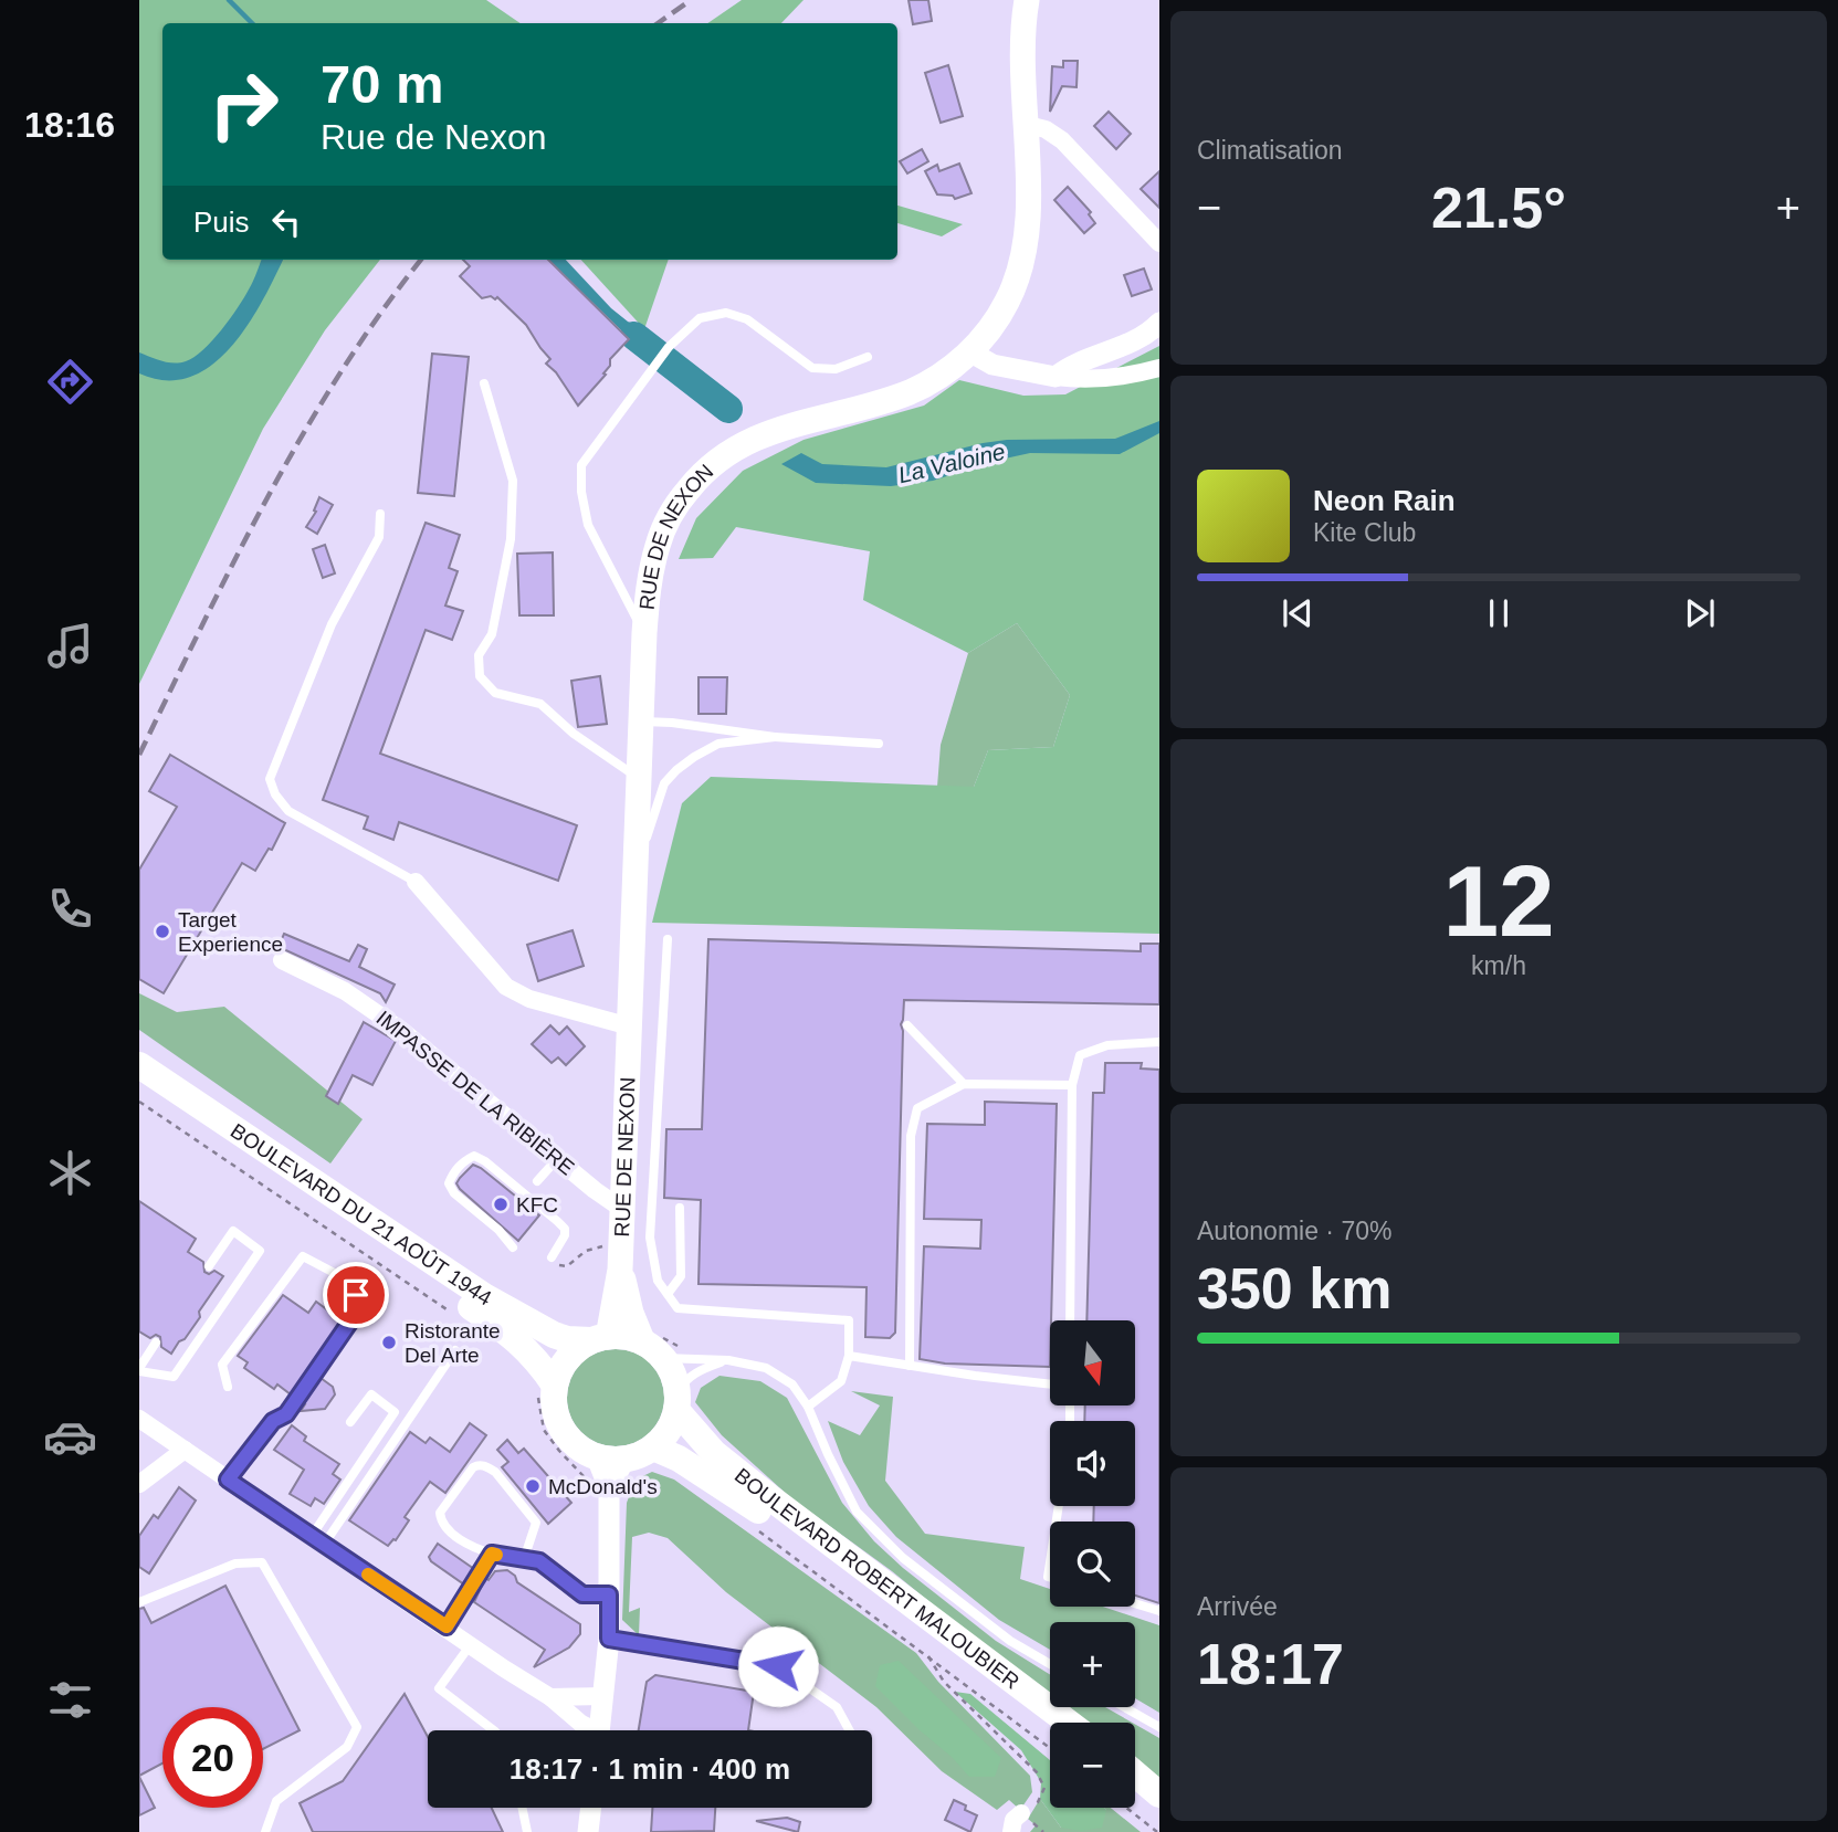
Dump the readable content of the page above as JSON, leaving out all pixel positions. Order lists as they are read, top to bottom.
{
  "streets": {
    "main road": ["RUE DE NEXON", "BOULEVARD DU 21 AOÛT 1944", "BOULEVARD ROBERT MALOUBIER"],
    "street": ["IMPASSE DE LA RIBIÈRE"]
  },
  "crossings": [
    ["RUE DE NEXON", "IMPASSE DE LA RIBIÈRE"],
    ["RUE DE NEXON", "BOULEVARD DU 21 AOÛT 1944"],
    ["RUE DE NEXON", "BOULEVARD ROBERT MALOUBIER"],
    ["BOULEVARD DU 21 AOÛT 1944", "BOULEVARD ROBERT MALOUBIER"]
  ],
  "water": ["La Valoine"],
  "places": [
    "Target Experience",
    "KFC",
    "Ristorante Del Arte",
    "McDonald's"
  ],
  "north": "bottom",
  "page": {
    "tabs": "18:16",
    "tile": [
      "Climatisation",
      ["12", "km/h"],
      ["Autonomie · 70%", "350 km"],
      ["Arrivée", "18:17"]
    ],
    "turn": ["70 m", "Rue de Nexon"],
    "heat": ["−", "21.5°", "+"],
    "then": "Puis",
    "song": ["Neon Rain", "Kite Club"],
    "map_buttons": ["+", "−"],
    "limit": "20",
    "trip": "18:17 · 1 min · 400 m"
  }
}
